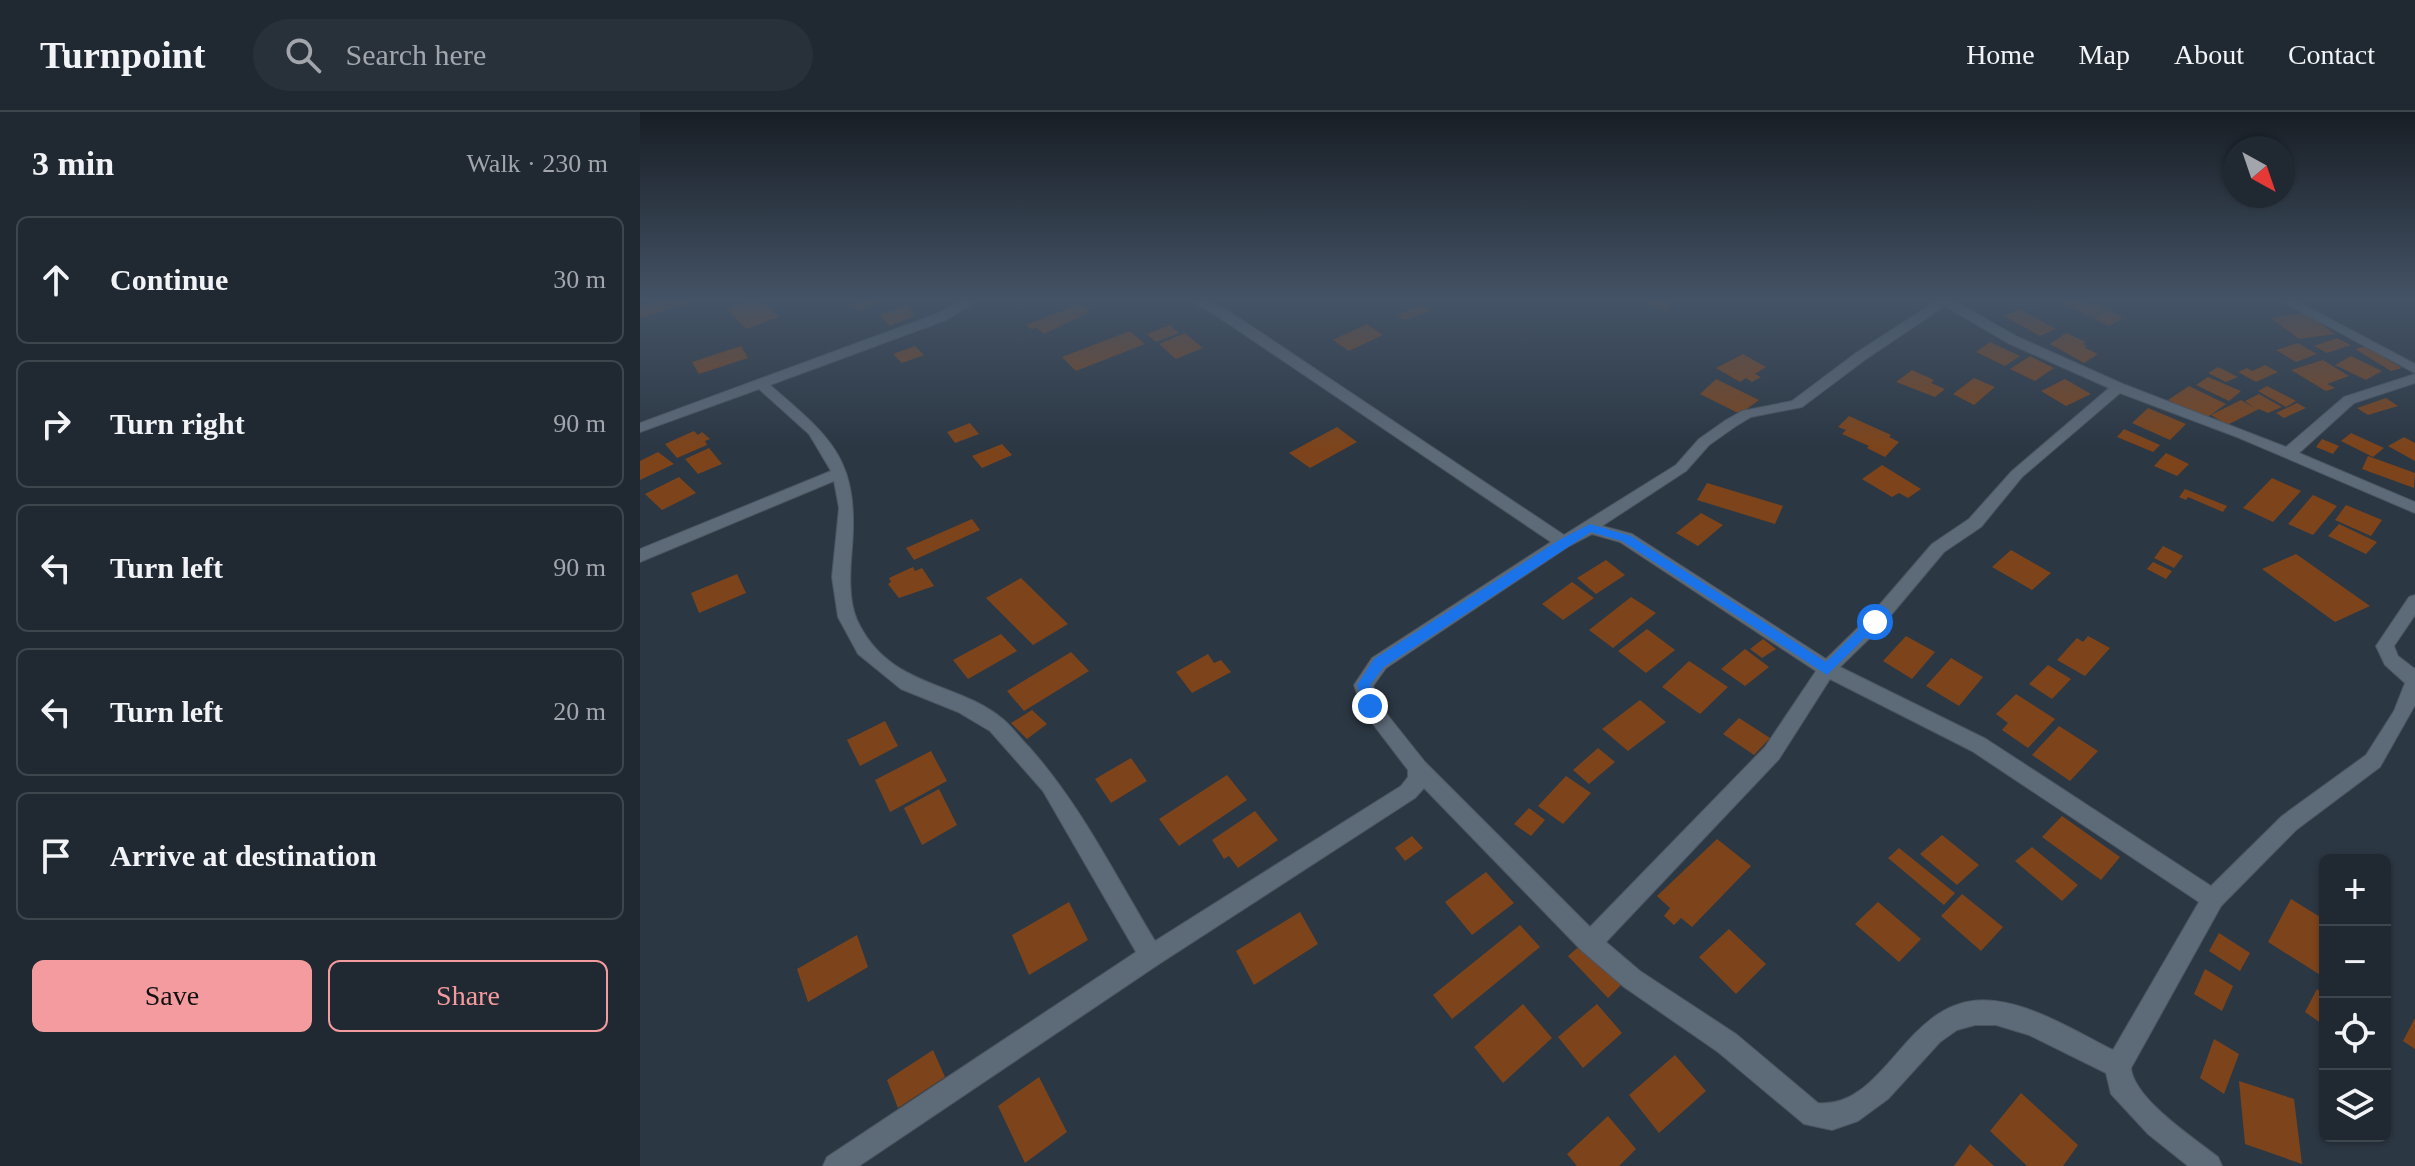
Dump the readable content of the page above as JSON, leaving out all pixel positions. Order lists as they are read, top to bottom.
{
  "north": "bottom right",
  "page": {
    "header": "Turnpoint",
    "search": "Search here",
    "nav": [
      "Home",
      "Map",
      "About",
      "Contact"
    ],
    "heading": ["3 min", "Walk · 230 m"],
    "list": [
      ["Continue", "30 m"],
      ["Turn right", "90 m"],
      ["Turn left", "90 m"],
      ["Turn left", "20 m"],
      "Arrive at destination"
    ],
    "map_buttons": ["+", "−"],
    "buttons": ["Save", "Share"]
  }
}
